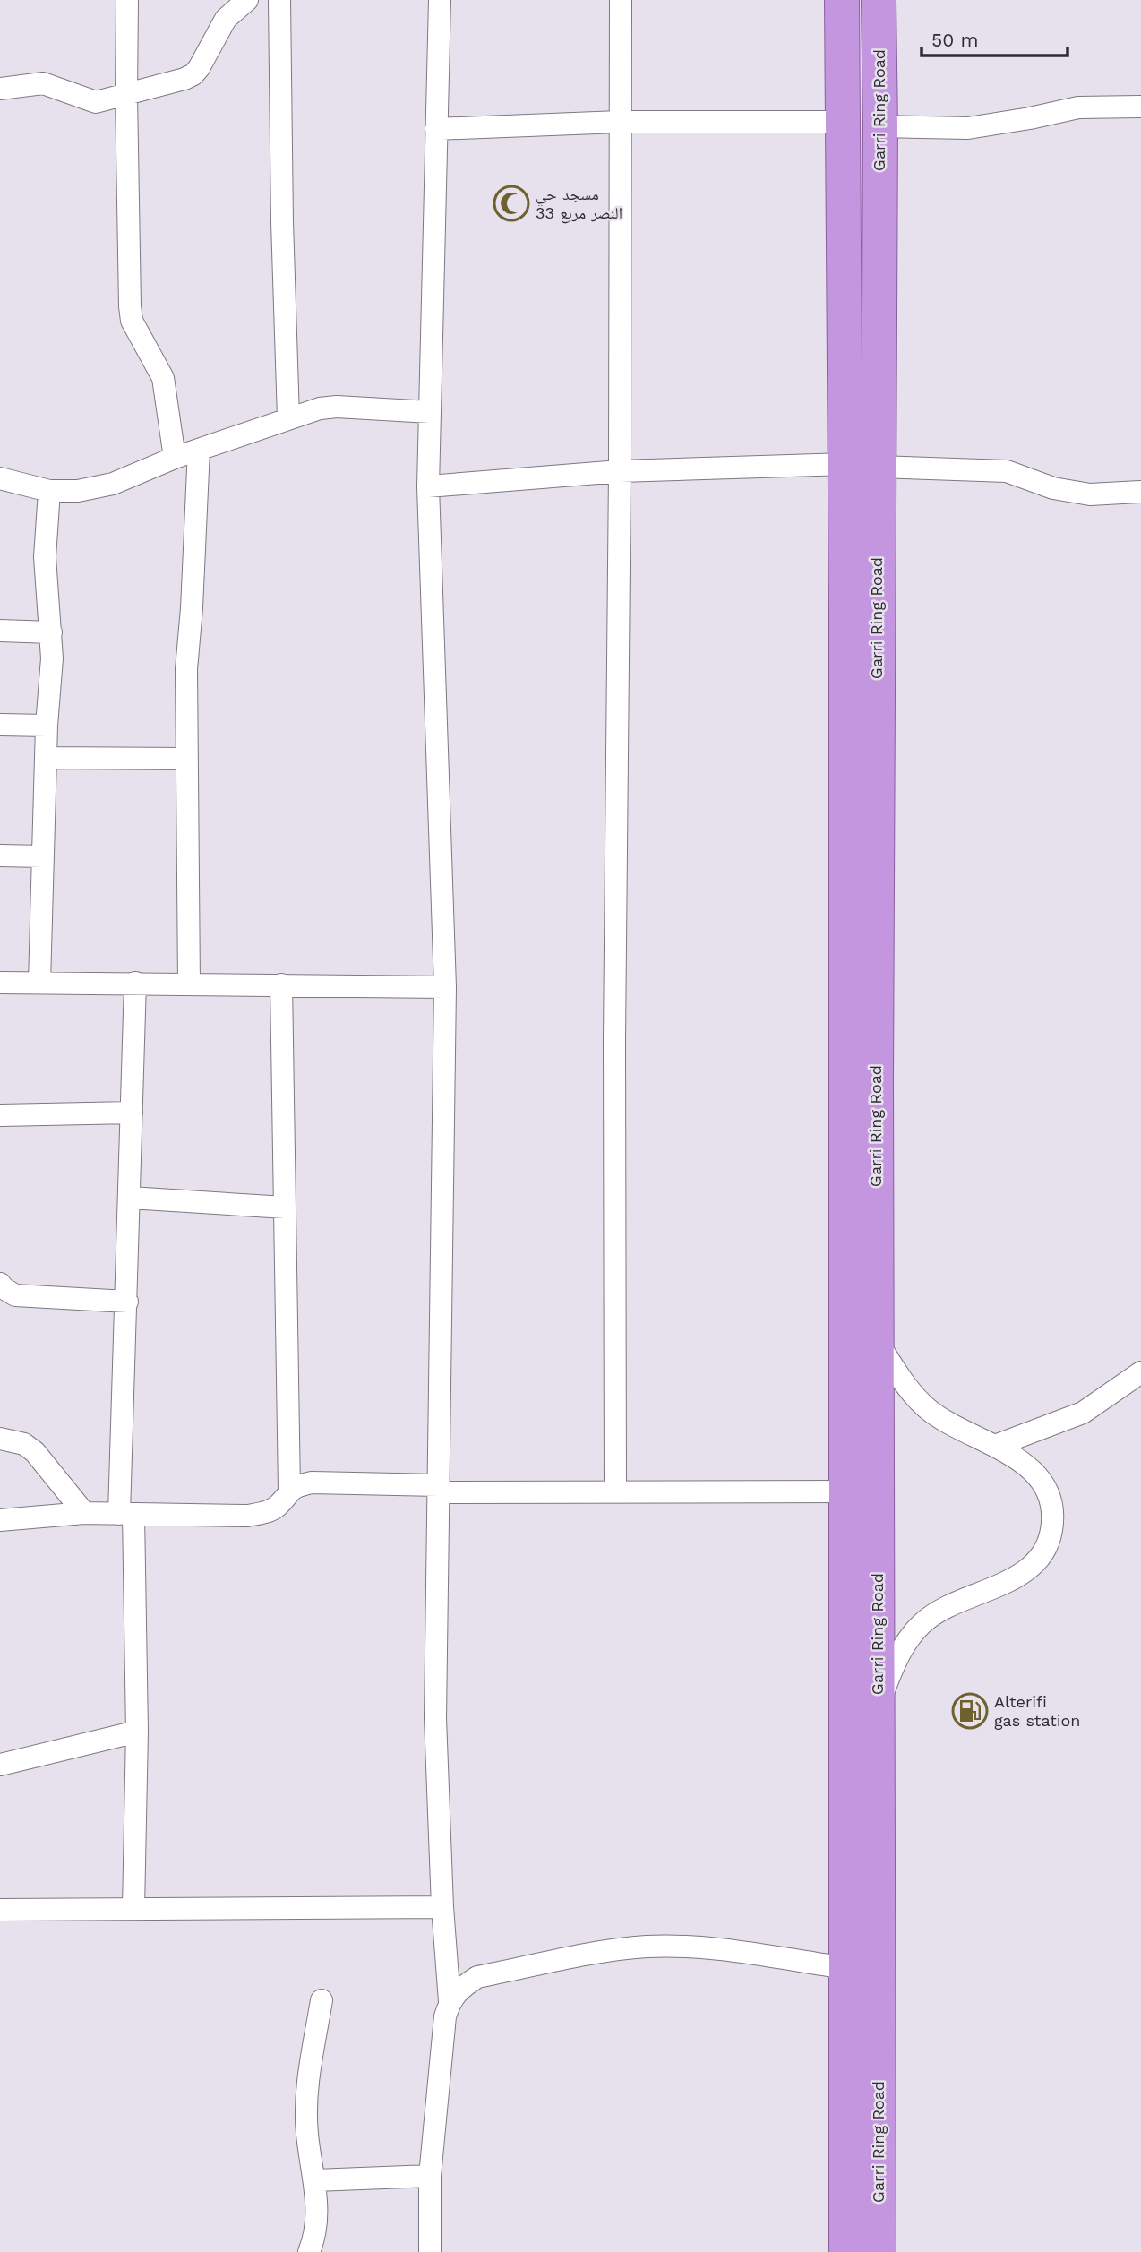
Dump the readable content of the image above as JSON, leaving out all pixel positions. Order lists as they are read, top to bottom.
{
  "streets": {
    "highway": ["Garri Ring Road"]
  },
  "places": {
    "mosque": ["مسجد حي النصر مربع 33"],
    "fuel station": ["Alterifi gas station"]
  },
  "scale_bar": "50 m"
}
